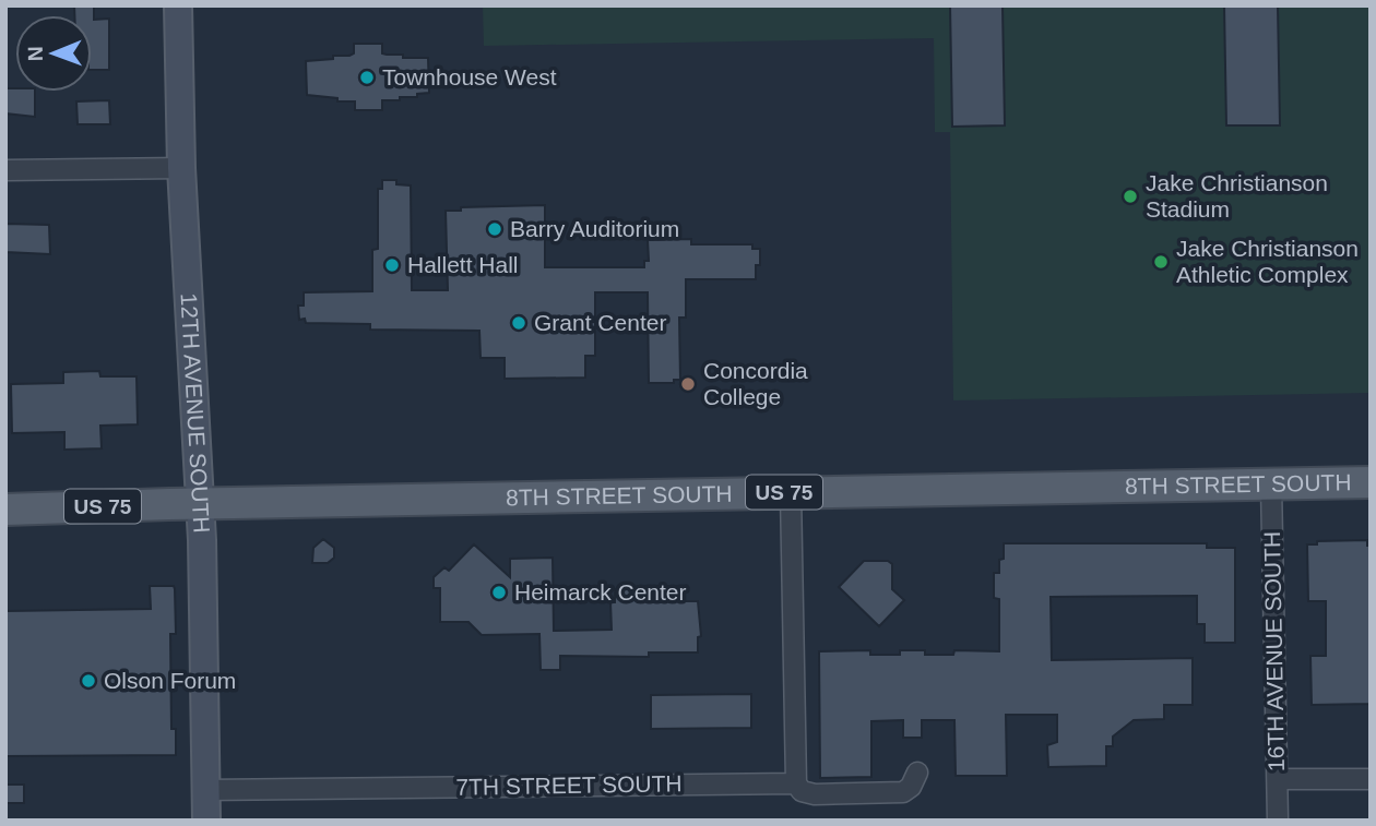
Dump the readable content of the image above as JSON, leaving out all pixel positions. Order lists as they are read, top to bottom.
{
  "streets": {
    "main road": ["8TH STREET SOUTH", "US 75"],
    "street": ["12TH AVENUE SOUTH", "16TH AVENUE SOUTH", "7TH STREET SOUTH"]
  },
  "crossings": [
    ["12TH AVENUE SOUTH", "8TH STREET SOUTH"],
    ["12TH AVENUE SOUTH", "7TH STREET SOUTH"],
    ["8TH STREET SOUTH", "16TH AVENUE SOUTH"]
  ],
  "places": [
    "Townhouse West",
    "Jake Christianson Stadium",
    "Barry Auditorium",
    "Jake Christianson Athletic Complex",
    "Hallett Hall",
    "Grant Center",
    "Concordia College",
    "Heimarck Center",
    "Olson Forum"
  ],
  "north": "left"
}
